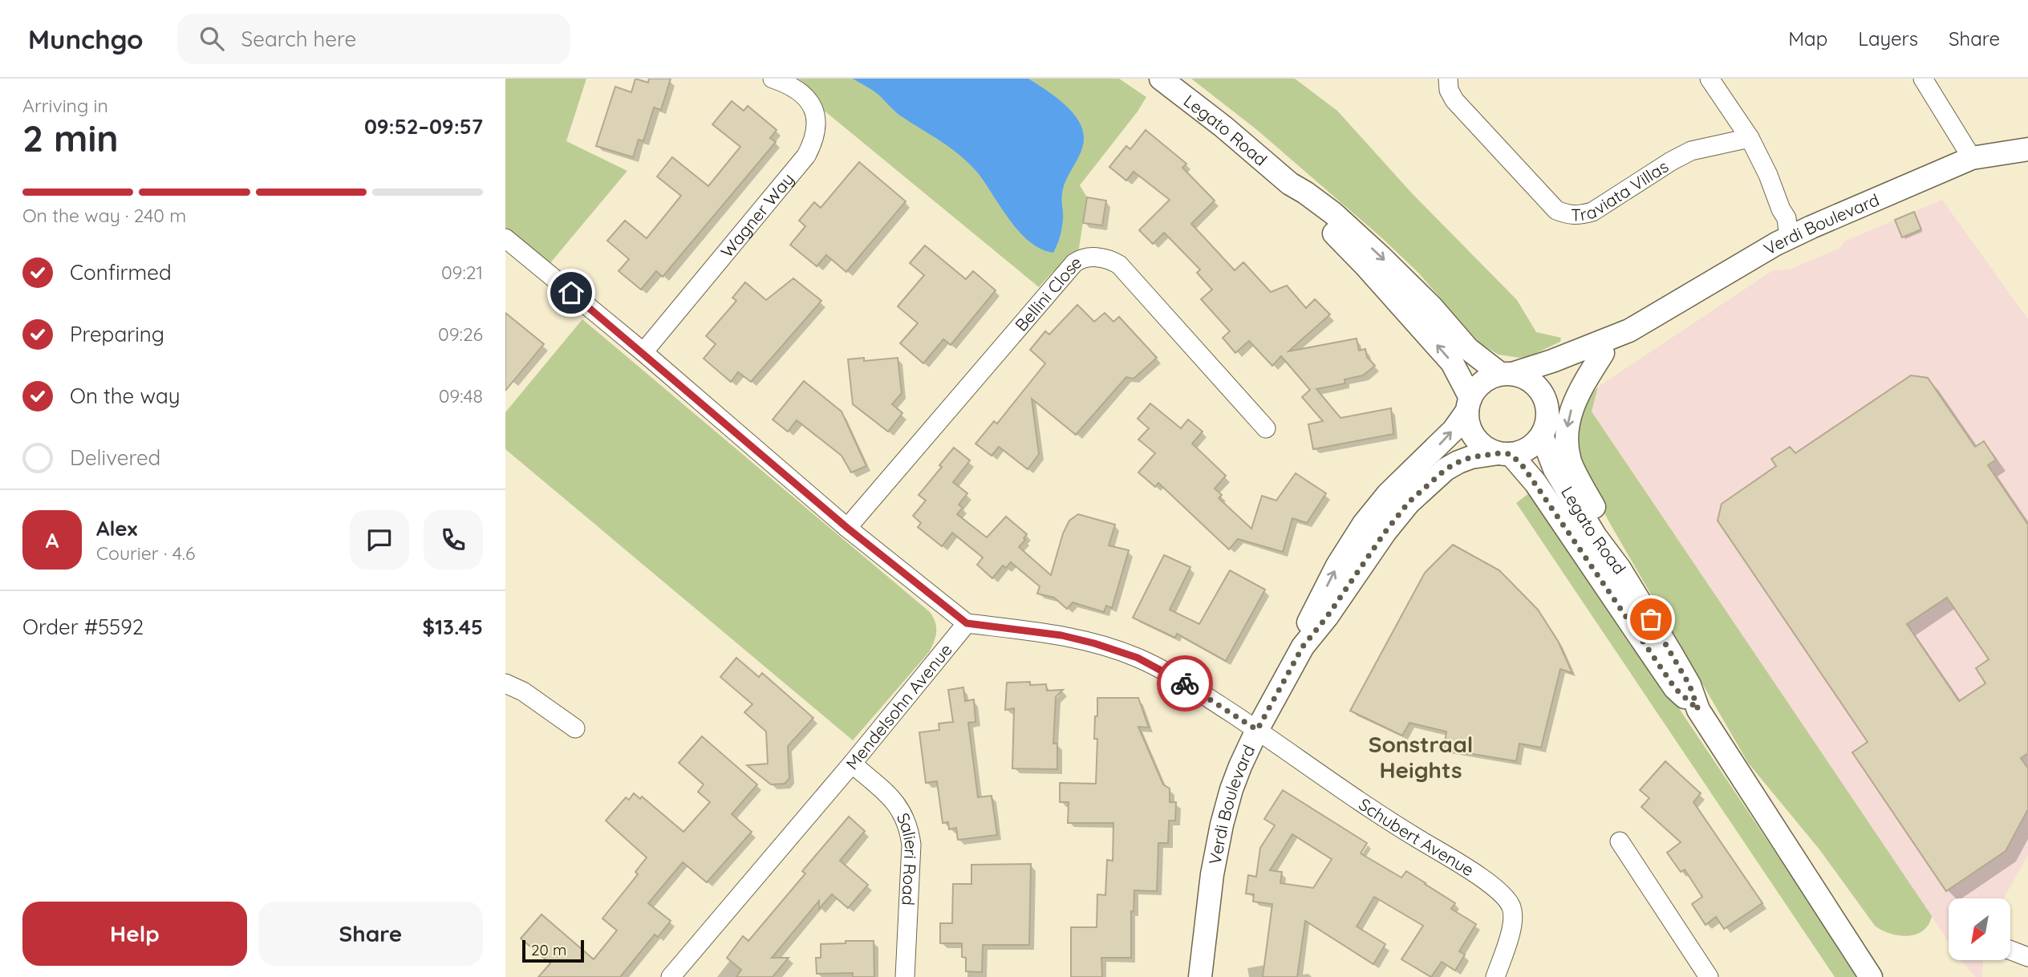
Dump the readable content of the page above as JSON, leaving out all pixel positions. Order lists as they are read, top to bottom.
{
  "streets": {
    "street": [
      "Legato Road",
      "Traviata Villas",
      "Wagner Way",
      "Verdi Boulevard",
      "Bellini Close",
      "Mendelsohn Avenue",
      "Schubert Avenue",
      "Salieri Road"
    ]
  },
  "crossings": [
    ["Legato Road", "Verdi Boulevard"],
    ["Verdi Boulevard", "Schubert Avenue"],
    ["Mendelsohn Avenue", "Salieri Road"]
  ],
  "districts": ["Sonstraal Heights"],
  "scale_bar": "20 m",
  "north": "bottom left",
  "page": {
    "header": "Munchgo",
    "search": "Search here",
    "nav": ["Map", "Layers", "Share"],
    "heading": ["2 min", "Arriving in", "09:52–09:57"],
    "panel": [
      "Alex",
      "Courier · 4.6",
      "Order #5592",
      "$13.45"
    ],
    "bar": "On the way · 240 m",
    "list": [
      ["Confirmed", "09:21"],
      ["Preparing", "09:26"],
      ["On the way", "09:48"],
      "Delivered"
    ],
    "round": "A",
    "buttons": ["Help", "Share"],
    "scale": "20 m"
  }
}
